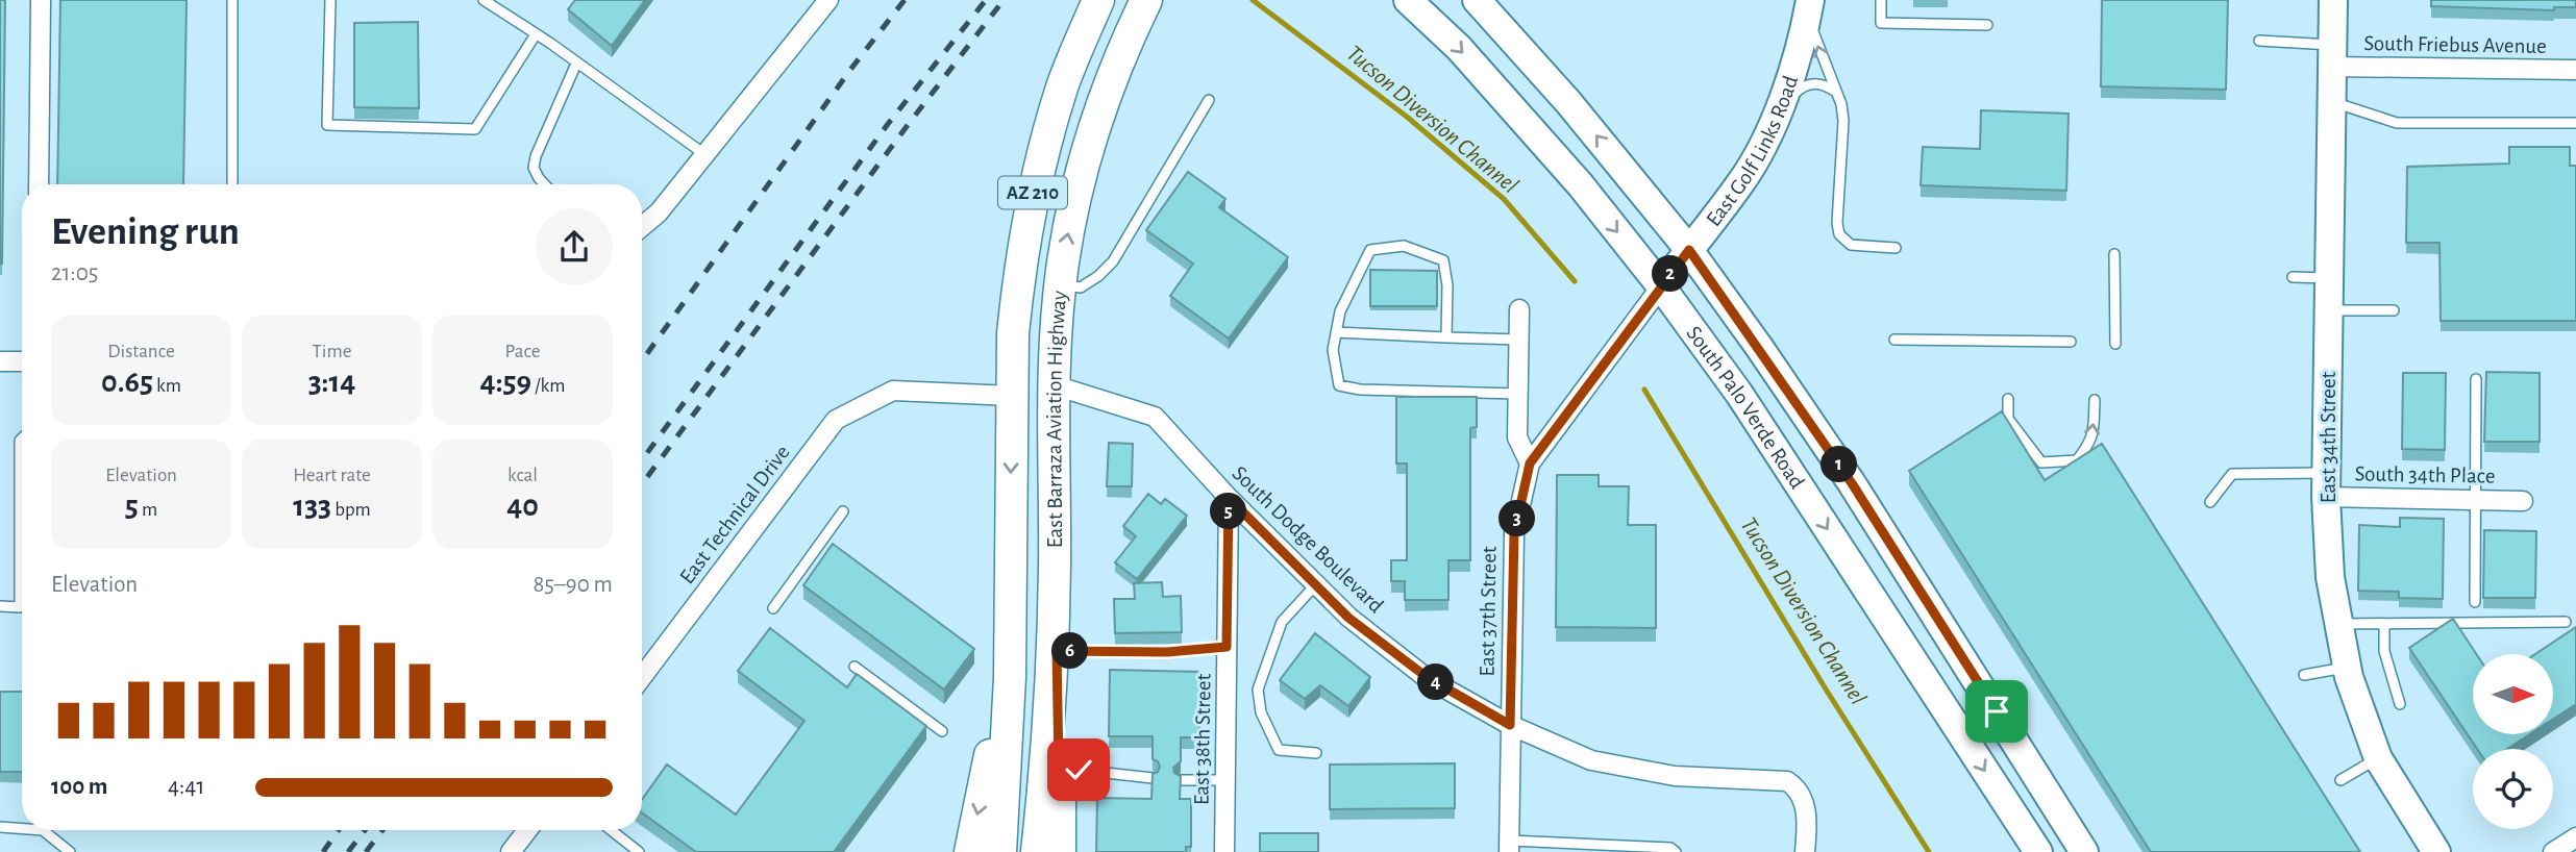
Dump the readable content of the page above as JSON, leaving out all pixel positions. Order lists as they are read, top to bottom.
{
  "streets": {
    "main road": [
      "East Golf Links Road",
      "AZ 210",
      "South Palo Verde Road",
      "East Barraza Aviation Highway",
      "East 34th Street"
    ],
    "street": [
      "South Friebus Avenue",
      "South 34th Place",
      "East Technical Drive",
      "South Dodge Boulevard",
      "East 37th Street",
      "East 38th Street"
    ]
  },
  "crossings": [
    ["South Friebus Avenue", "East 34th Street"],
    ["East Golf Links Road", "South Palo Verde Road"],
    ["East Golf Links Road", "East 37th Street"],
    ["South Palo Verde Road", "East 37th Street"],
    ["East Barraza Aviation Highway", "East Technical Drive"],
    ["East Barraza Aviation Highway", "South Dodge Boulevard"],
    ["East 34th Street", "South 34th Place"],
    ["South Dodge Boulevard", "East 37th Street"],
    ["South Dodge Boulevard", "East 38th Street"]
  ],
  "water": ["Tucson Diversion Channel"],
  "north": "right",
  "page": {
    "heading": ["Evening run", "21:05"],
    "pins": [
      "2",
      "1",
      "5",
      "3",
      "6",
      "4"
    ],
    "stats": [
      ["Distance", "0.65 km"],
      ["Time", "3:14"],
      ["Pace", "4:59 /km"],
      ["Elevation", "5 m"],
      ["Heart rate", "133 bpm"],
      ["kcal", "40"]
    ],
    "chart": ["Elevation", "85–90 m"],
    "list": [
      {
        "name": "100 m",
        "note": "4:41"
      }
    ]
  }
}
